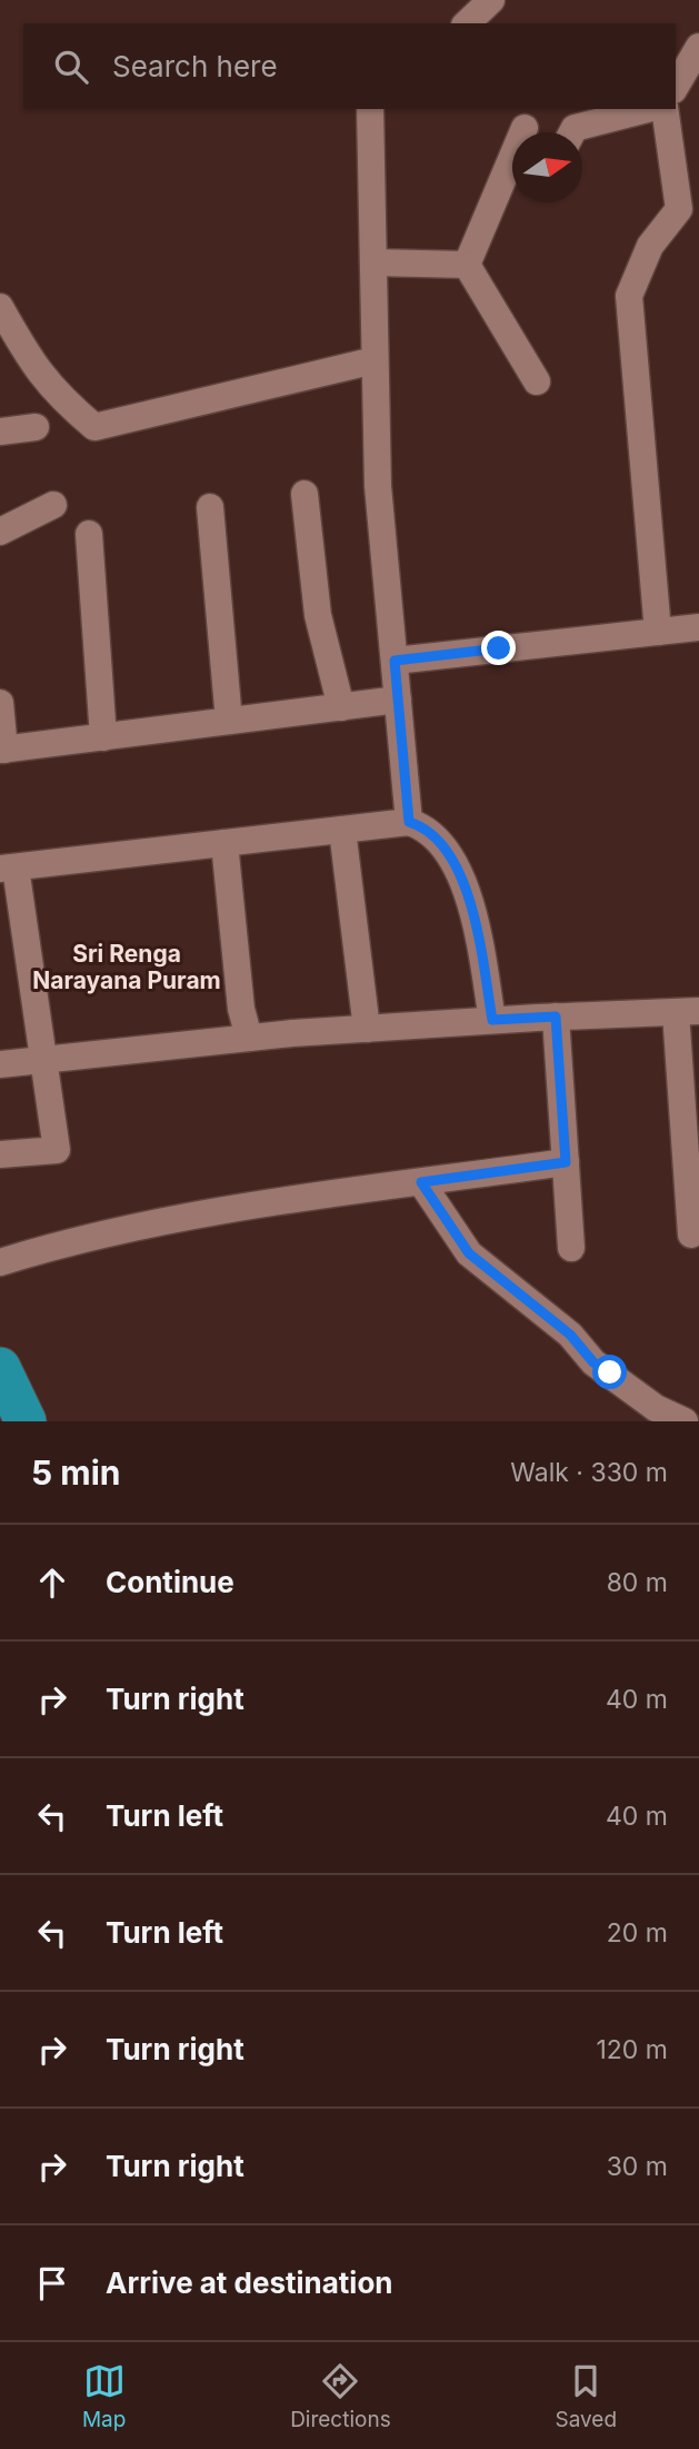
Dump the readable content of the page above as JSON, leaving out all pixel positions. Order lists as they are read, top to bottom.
{
  "districts": ["Sri Renga Narayana Puram"],
  "north": "right",
  "page": {
    "search": "Search here",
    "heading": ["5 min", "Walk · 330 m"],
    "list": [
      ["Continue", "80 m"],
      ["Turn right", "40 m"],
      ["Turn left", "40 m"],
      ["Turn left", "20 m"],
      ["Turn right", "120 m"],
      ["Turn right", "30 m"],
      "Arrive at destination"
    ],
    "nav": ["Map", "Directions", "Saved"]
  }
}
